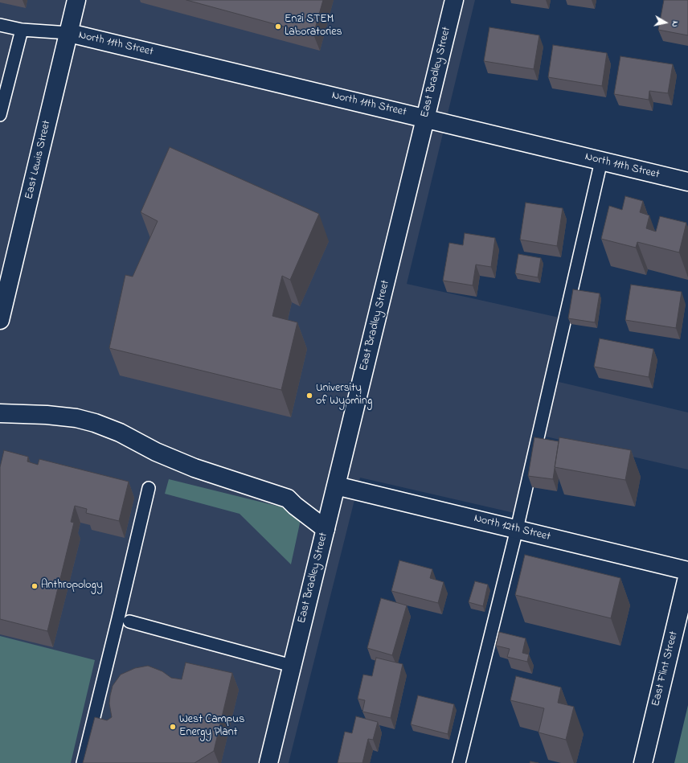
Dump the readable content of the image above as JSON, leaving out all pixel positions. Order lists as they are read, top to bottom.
{
  "streets": {
    "street": [
      "North 11th Street",
      "East Bradley Street",
      "East Lewis Street",
      "North 12th Street",
      "East Flint Street"
    ]
  },
  "crossings": [
    ["North 11th Street", "East Bradley Street"],
    ["North 11th Street", "East Lewis Street"],
    ["East Bradley Street", "North 12th Street"]
  ],
  "places": [
    "Enzi STEM Laboratories",
    "University of Wyoming",
    "Anthropology",
    "West Campus Energy Plant"
  ],
  "north": "right"
}
